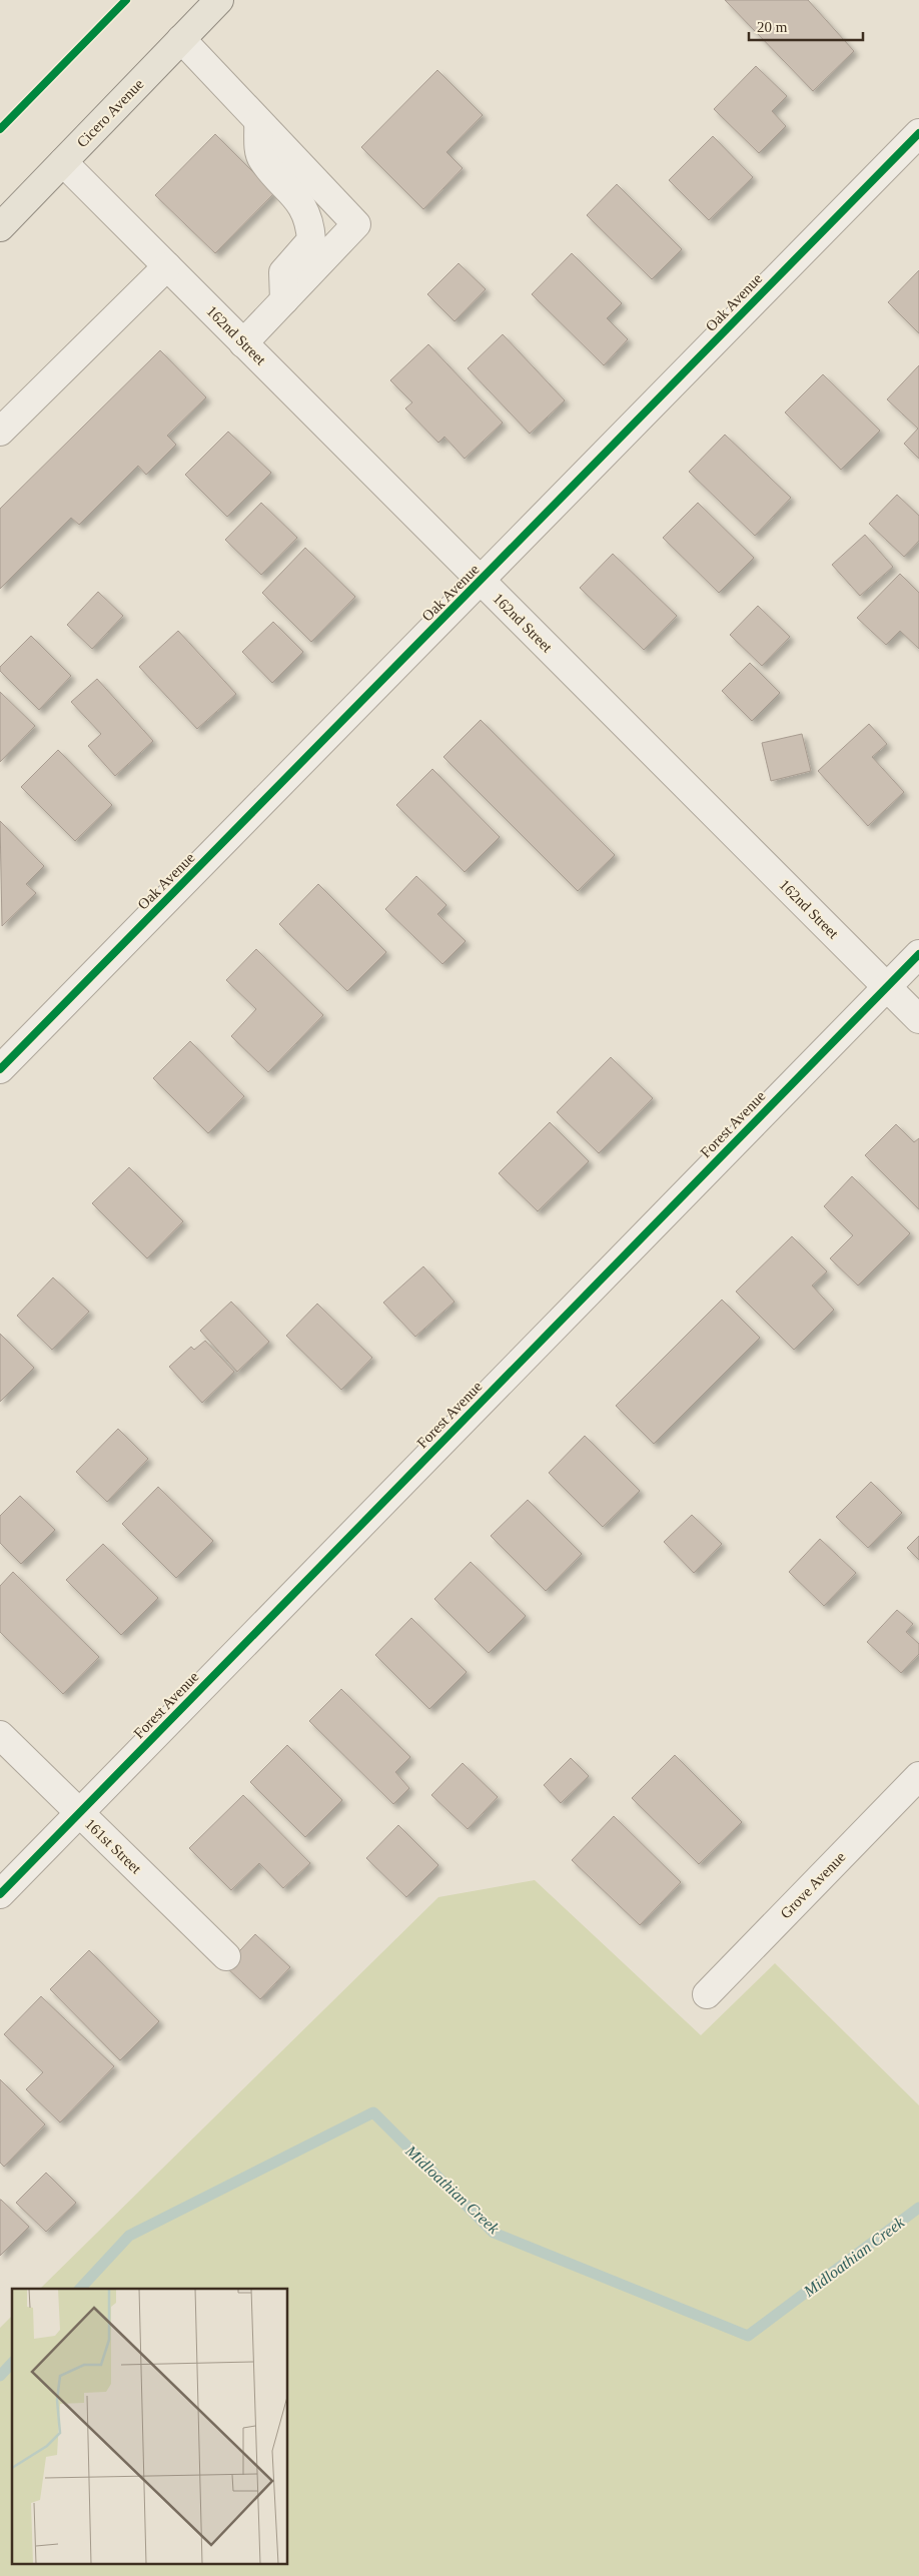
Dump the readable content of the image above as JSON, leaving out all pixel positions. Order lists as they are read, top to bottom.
{
  "streets": {
    "main road": ["Cicero Avenue"],
    "street": [
      "Oak Avenue",
      "162nd Street",
      "Forest Avenue",
      "161st Street",
      "Grove Avenue"
    ]
  },
  "crossings": [
    ["Cicero Avenue", "162nd Street"],
    ["Oak Avenue", "162nd Street"],
    ["162nd Street", "Forest Avenue"],
    ["Forest Avenue", "161st Street"]
  ],
  "water": ["Midloathian Creek"],
  "scale_bar": "20 m"
}
